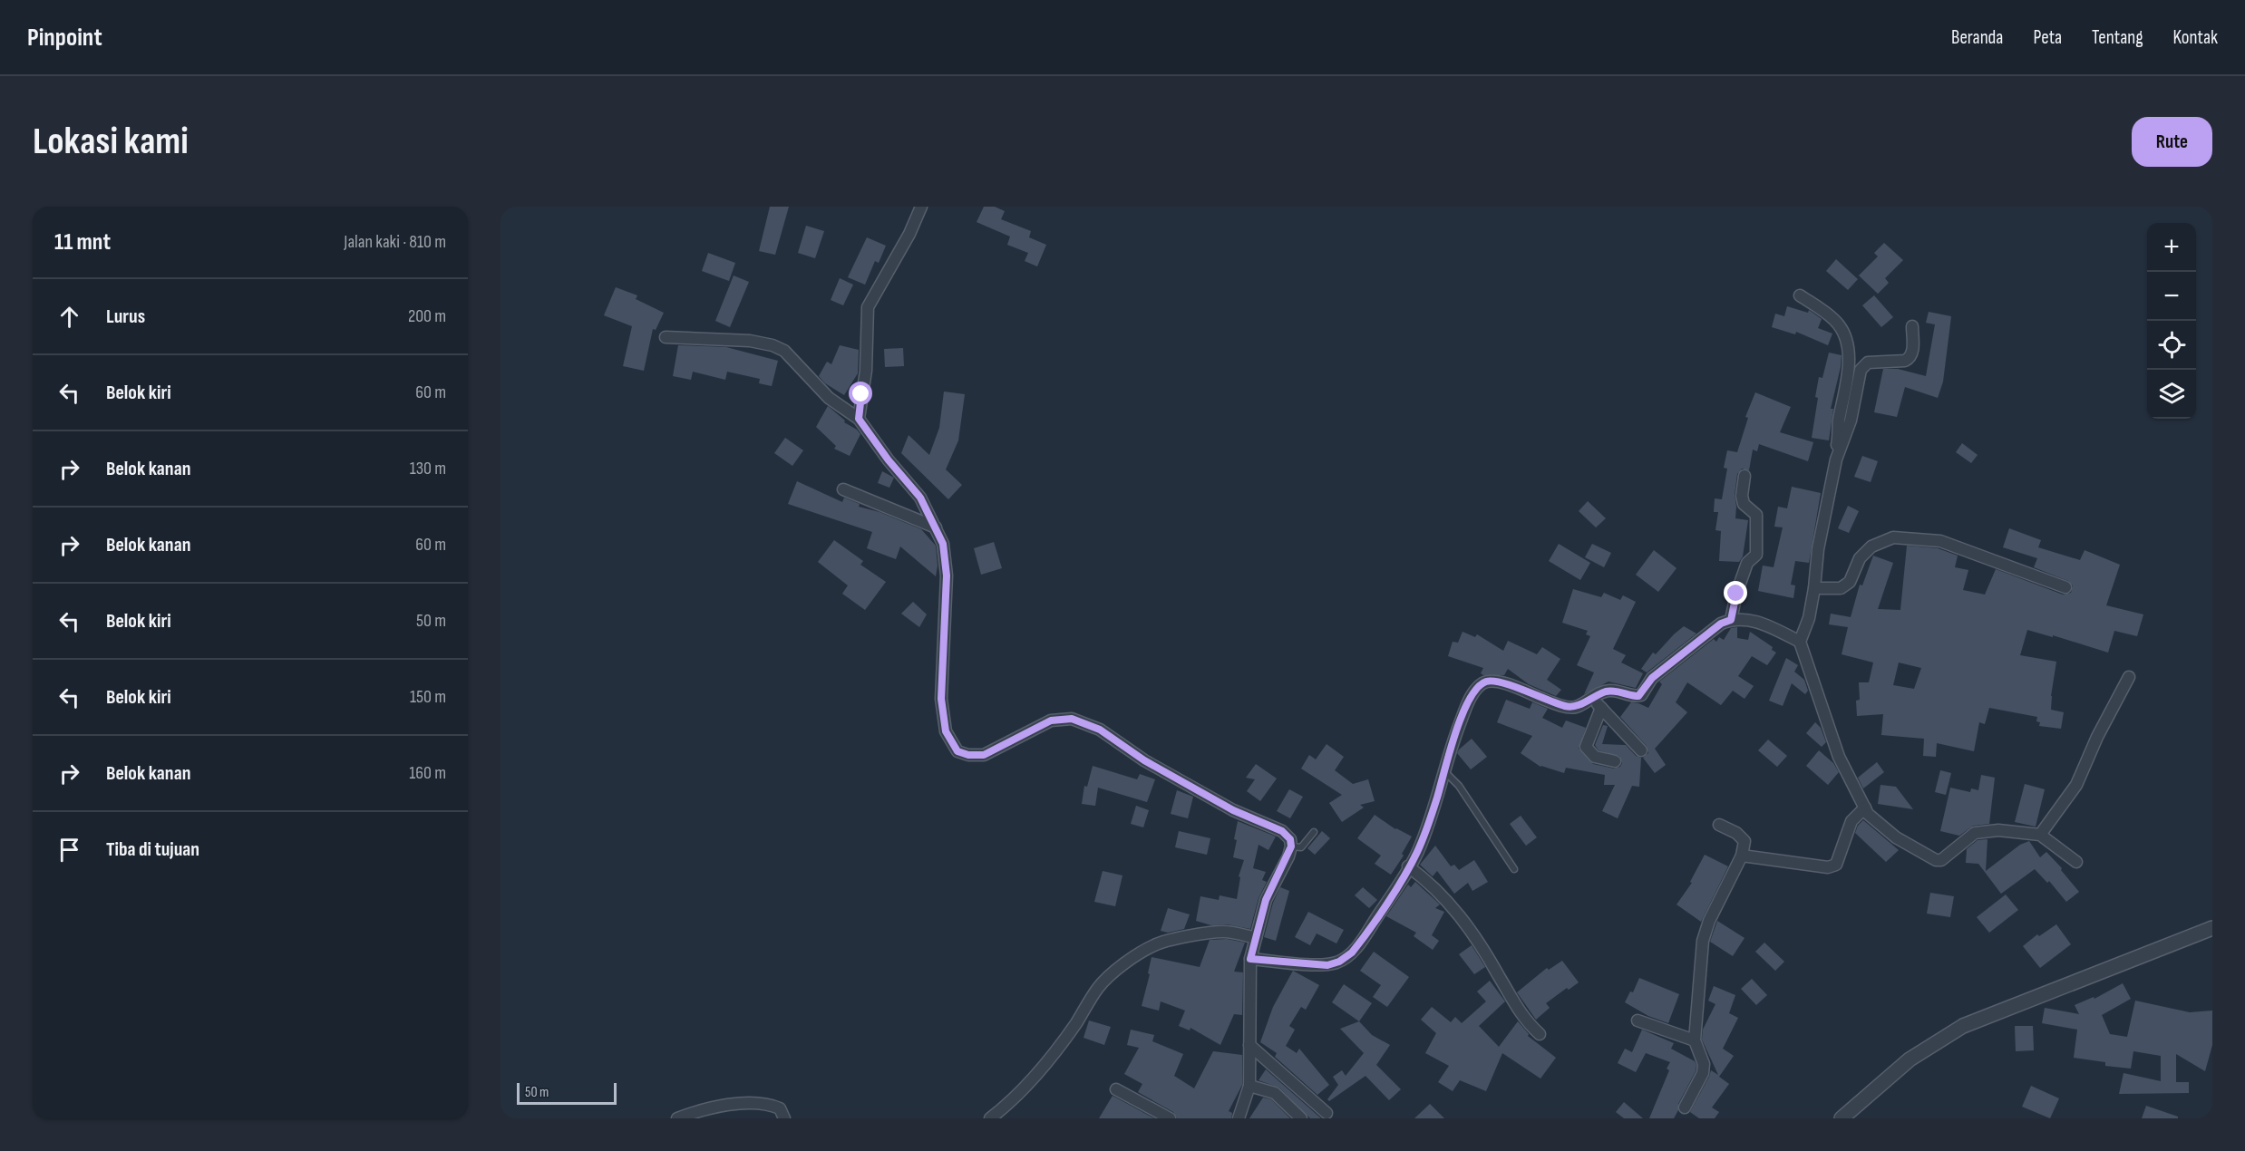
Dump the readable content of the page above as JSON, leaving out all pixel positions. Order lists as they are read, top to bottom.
{
  "scale_bar": "50 m",
  "page": {
    "header": "Pinpoint",
    "nav": [
      "Beranda",
      "Peta",
      "Tentang",
      "Kontak"
    ],
    "buttons": "Rute",
    "title": "Lokasi kami",
    "heading": ["11 mnt", "Jalan kaki · 810 m"],
    "map_buttons": ["+", "−"],
    "list": [
      ["Lurus", "200 m"],
      ["Belok kiri", "60 m"],
      ["Belok kanan", "130 m"],
      ["Belok kanan", "60 m"],
      ["Belok kiri", "50 m"],
      ["Belok kiri", "150 m"],
      ["Belok kanan", "160 m"],
      "Tiba di tujuan"
    ],
    "scale": "50 m"
  }
}
